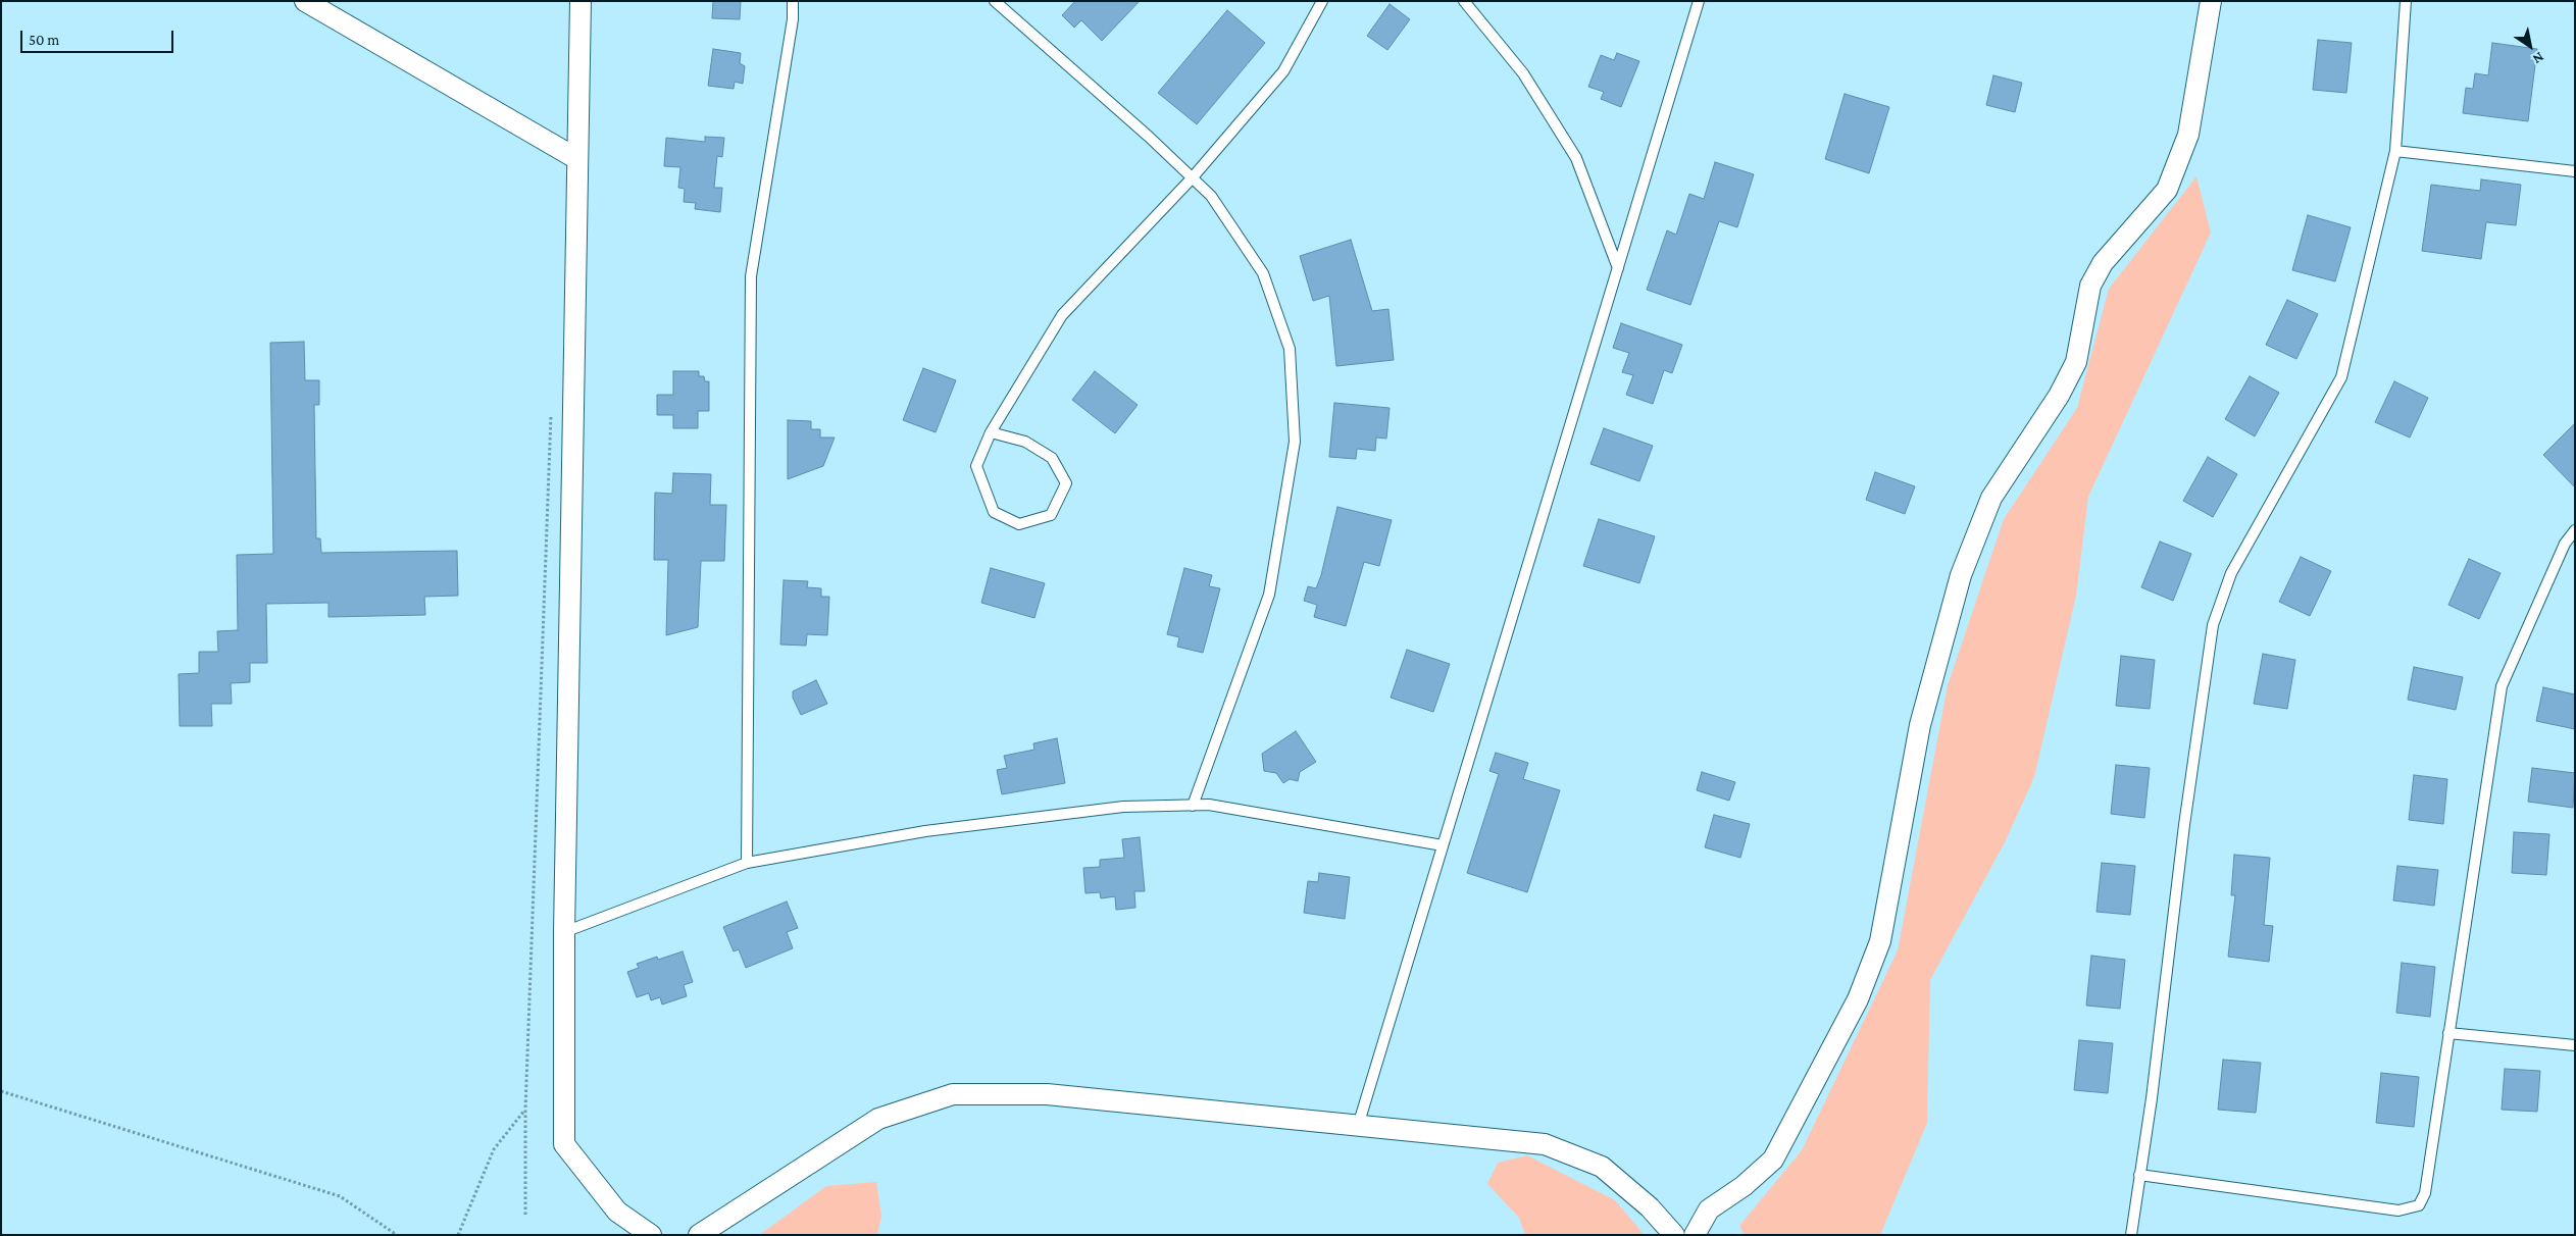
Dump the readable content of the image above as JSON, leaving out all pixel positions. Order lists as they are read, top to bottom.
{
  "scale_bar": "50 m",
  "north": "bottom right"
}
